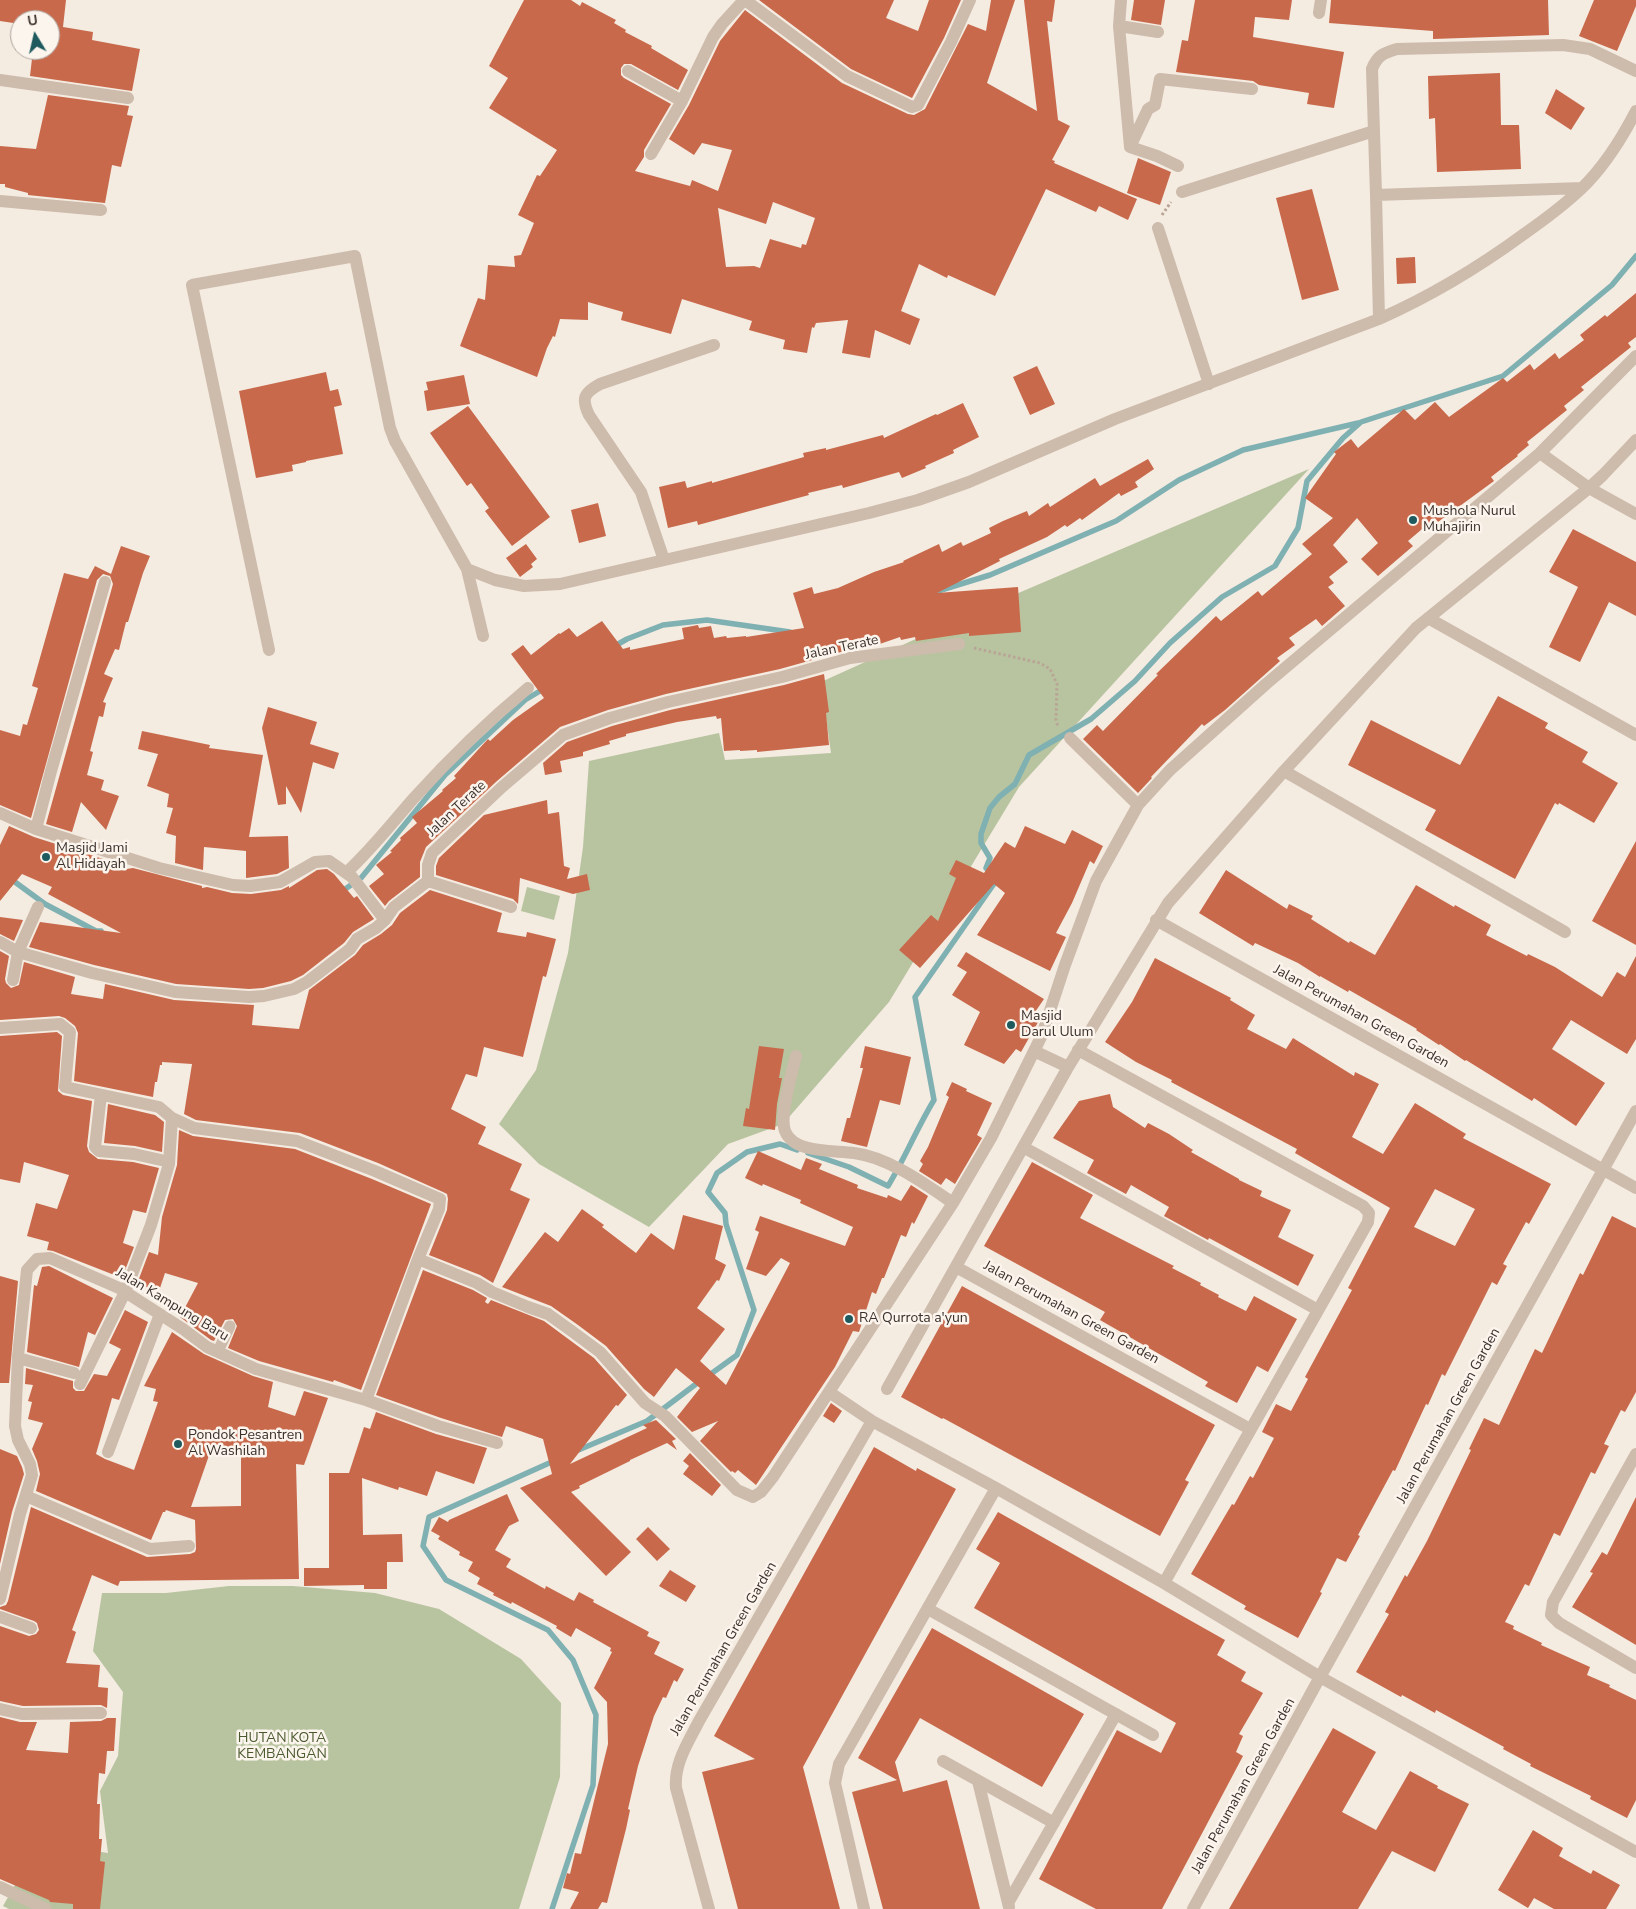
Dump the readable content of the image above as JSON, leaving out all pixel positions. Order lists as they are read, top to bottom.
{
  "streets": {
    "street": ["Jalan Terate", "Jalan Perumahan Green Garden", "Jalan Kampung Baru"]
  },
  "parks": ["HUTAN KOTA KEMBANGAN"],
  "places": [
    "Mushola Nurul Muhajirin",
    "Masjid Jami Al Hidayah",
    "Masjid Darul Ulum",
    "RA Qurrota a'yun",
    "Pondok Pesantren Al Washilah"
  ],
  "north": "top"
}
